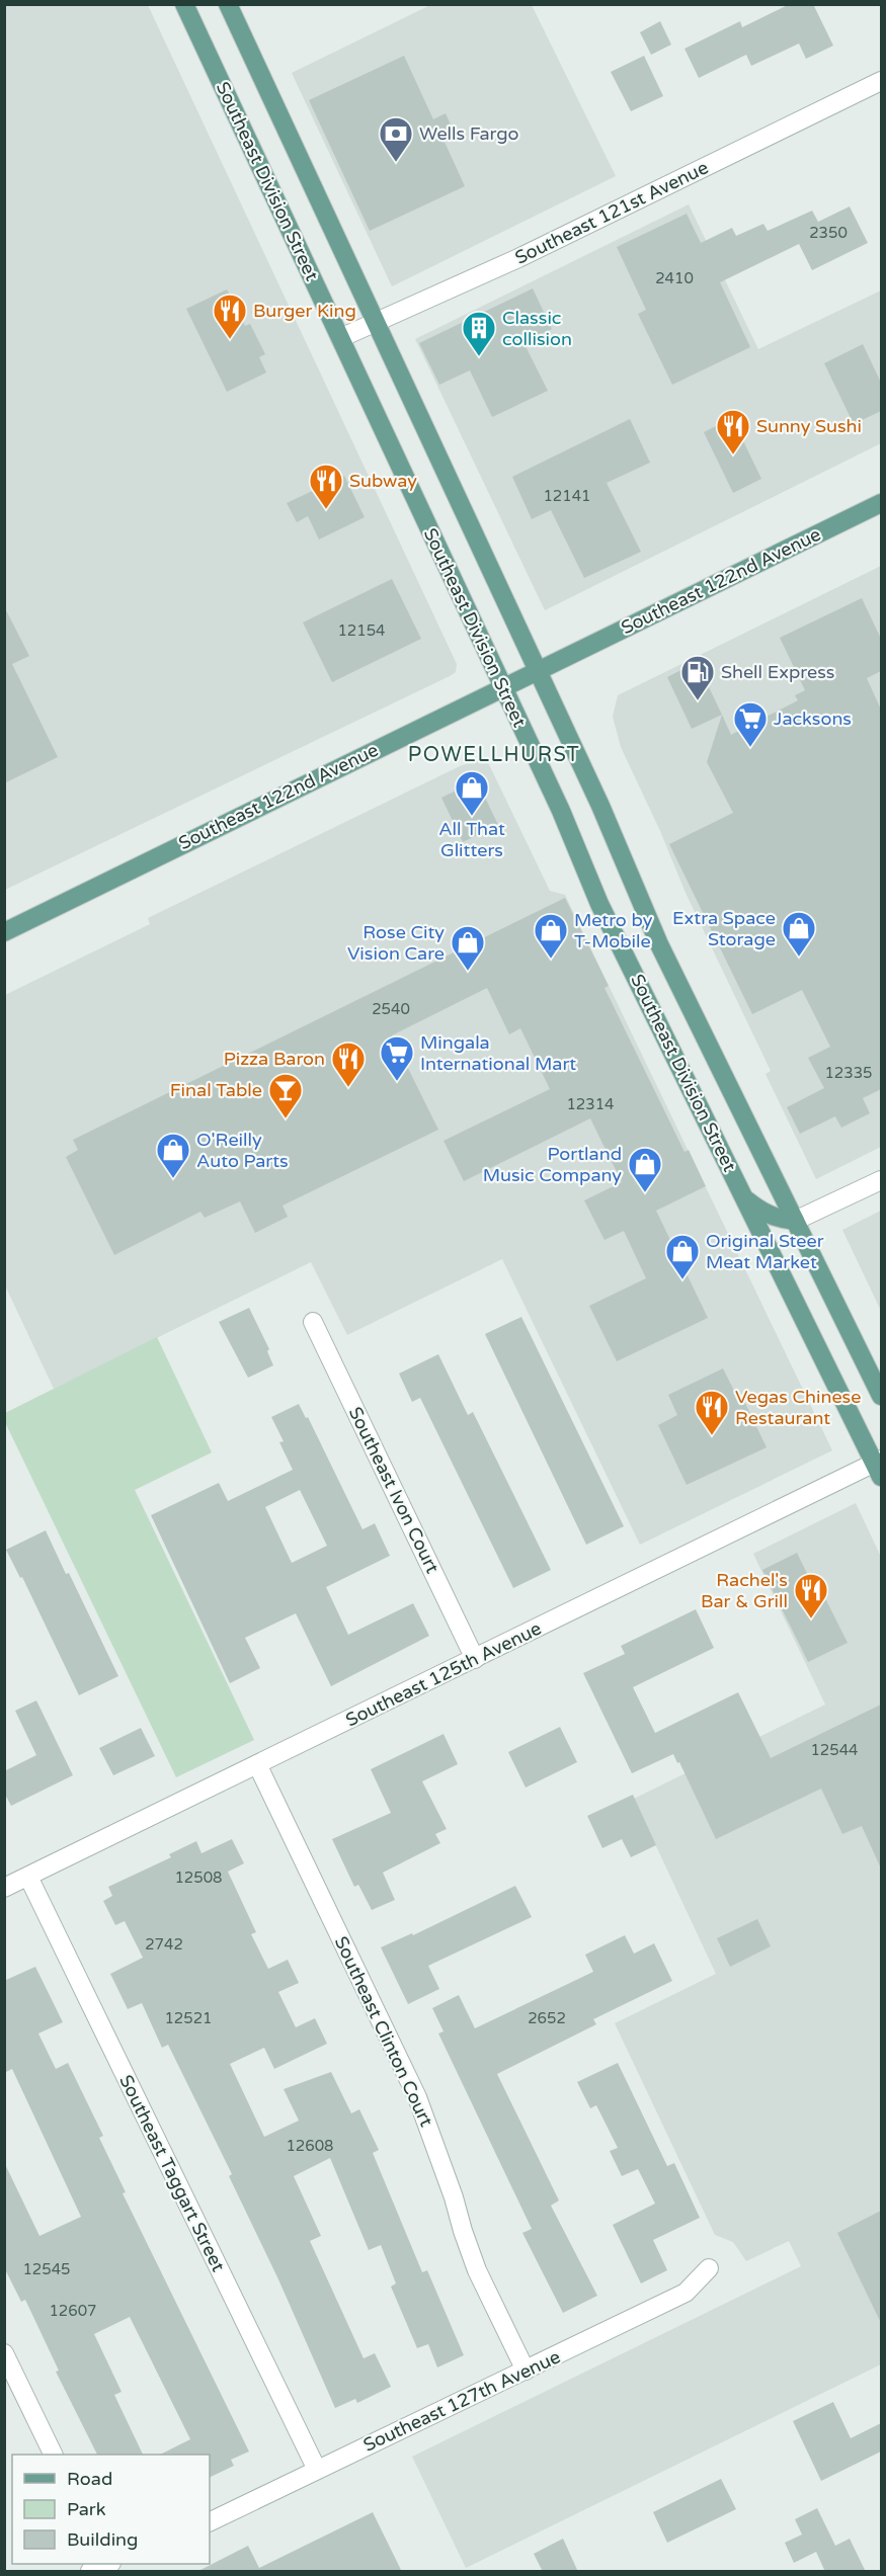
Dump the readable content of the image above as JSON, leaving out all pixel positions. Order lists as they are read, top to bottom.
{
  "streets": {
    "main road": ["Southeast Division Street", "Southeast 122nd Avenue"],
    "street": [
      "Southeast 121st Avenue",
      "Southeast Ivon Court",
      "Southeast 125th Avenue",
      "Southeast Clinton Court",
      "Southeast Taggart Street",
      "Southeast 127th Avenue"
    ]
  },
  "crossings": [
    ["Southeast Division Street", "Southeast 121st Avenue"],
    ["Southeast Division Street", "Southeast 122nd Avenue"],
    ["Southeast Division Street", "Southeast 125th Avenue"],
    ["Southeast Ivon Court", "Southeast 125th Avenue"],
    ["Southeast 125th Avenue", "Southeast Clinton Court"],
    ["Southeast 125th Avenue", "Southeast Taggart Street"],
    ["Southeast Clinton Court", "Southeast 127th Avenue"],
    ["Southeast Taggart Street", "Southeast 127th Avenue"]
  ],
  "districts": ["POWELLHURST"],
  "places": {
    "bank": ["Wells Fargo"],
    "restaurant": [
      "Burger King",
      "Sunny Sushi",
      "Subway",
      "Pizza Baron",
      "Vegas Chinese Restaurant",
      "Rachel's Bar & Grill"
    ],
    "building": ["Classic collision"],
    "fuel station": ["Shell Express"],
    "supermarket": ["Jacksons", "Mingala International Mart"],
    "shop": [
      "All That Glitters",
      "Extra Space Storage",
      "Metro by T-Mobile",
      "Rose City Vision Care",
      "O'Reilly Auto Parts",
      "Portland Music Company",
      "Original Steer Meat Market"
    ],
    "bar": ["Final Table"]
  },
  "house_numbers": [
    "2350",
    "2410",
    "12141",
    "12154",
    "2540",
    "12335",
    "12314",
    "12544",
    "12508",
    "2742",
    "12521",
    "2652",
    "12608",
    "12545",
    "12607"
  ],
  "legend": ["Road", "Park", "Building"]
}
